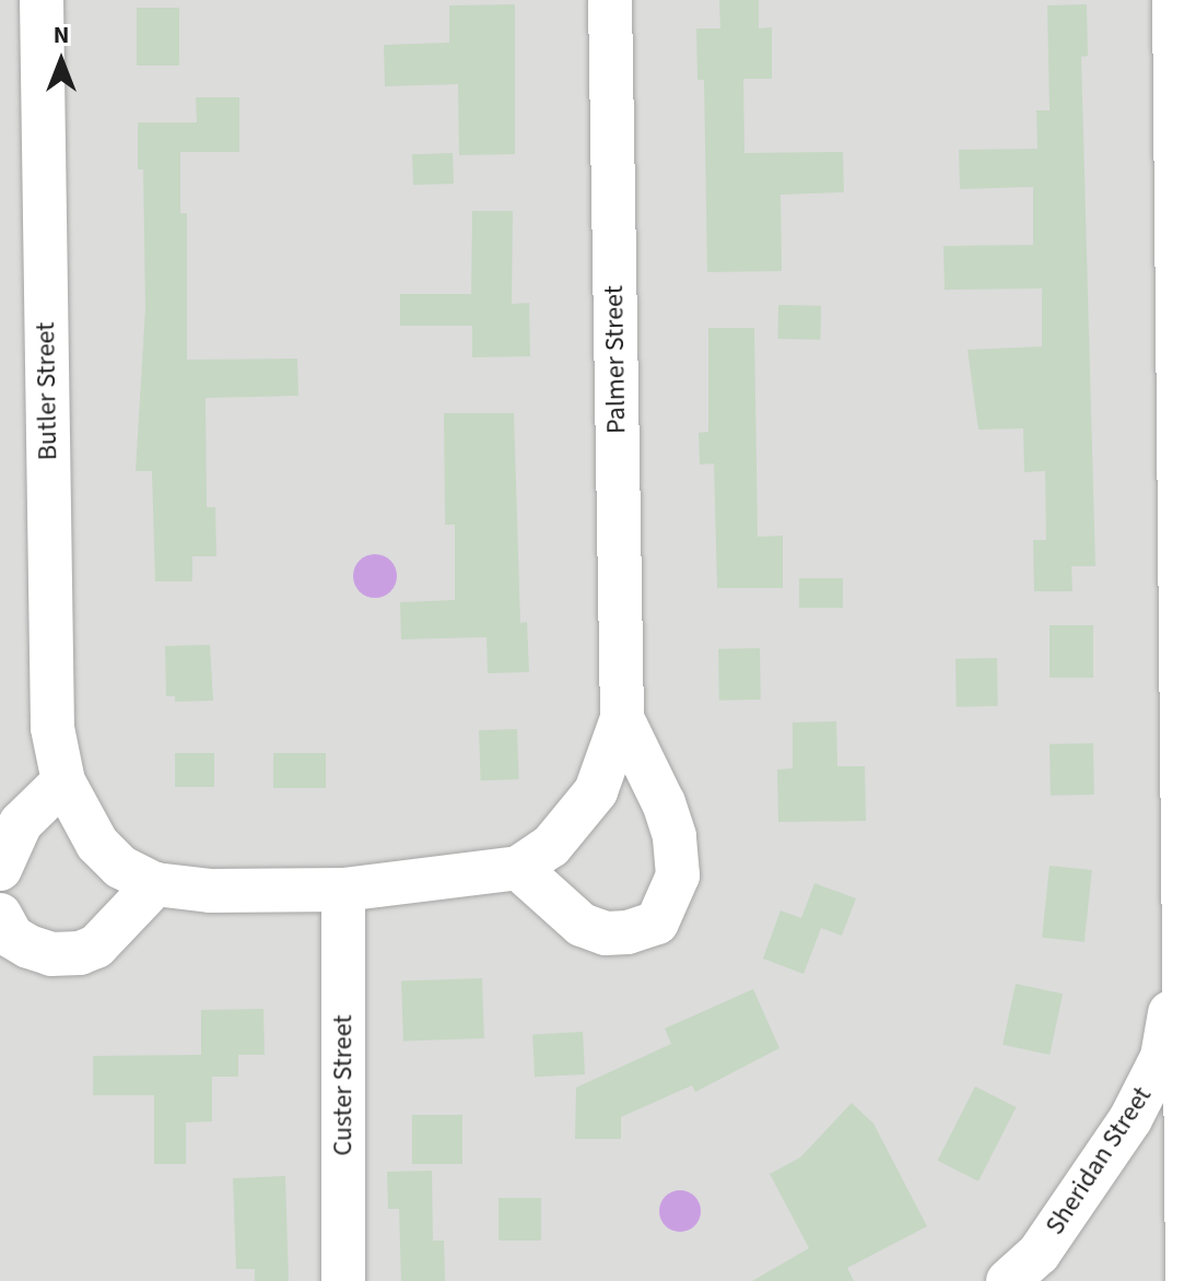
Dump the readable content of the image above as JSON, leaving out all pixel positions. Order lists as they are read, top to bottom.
{
  "streets": {
    "street": [
      "Palmer Street",
      "Butler Street",
      "Custer Street",
      "Sheridan Street"
    ]
  },
  "crossings": [
    ["Palmer Street", "Butler Street"],
    ["Palmer Street", "Custer Street"],
    ["Butler Street", "Custer Street"]
  ],
  "north": "top"
}
